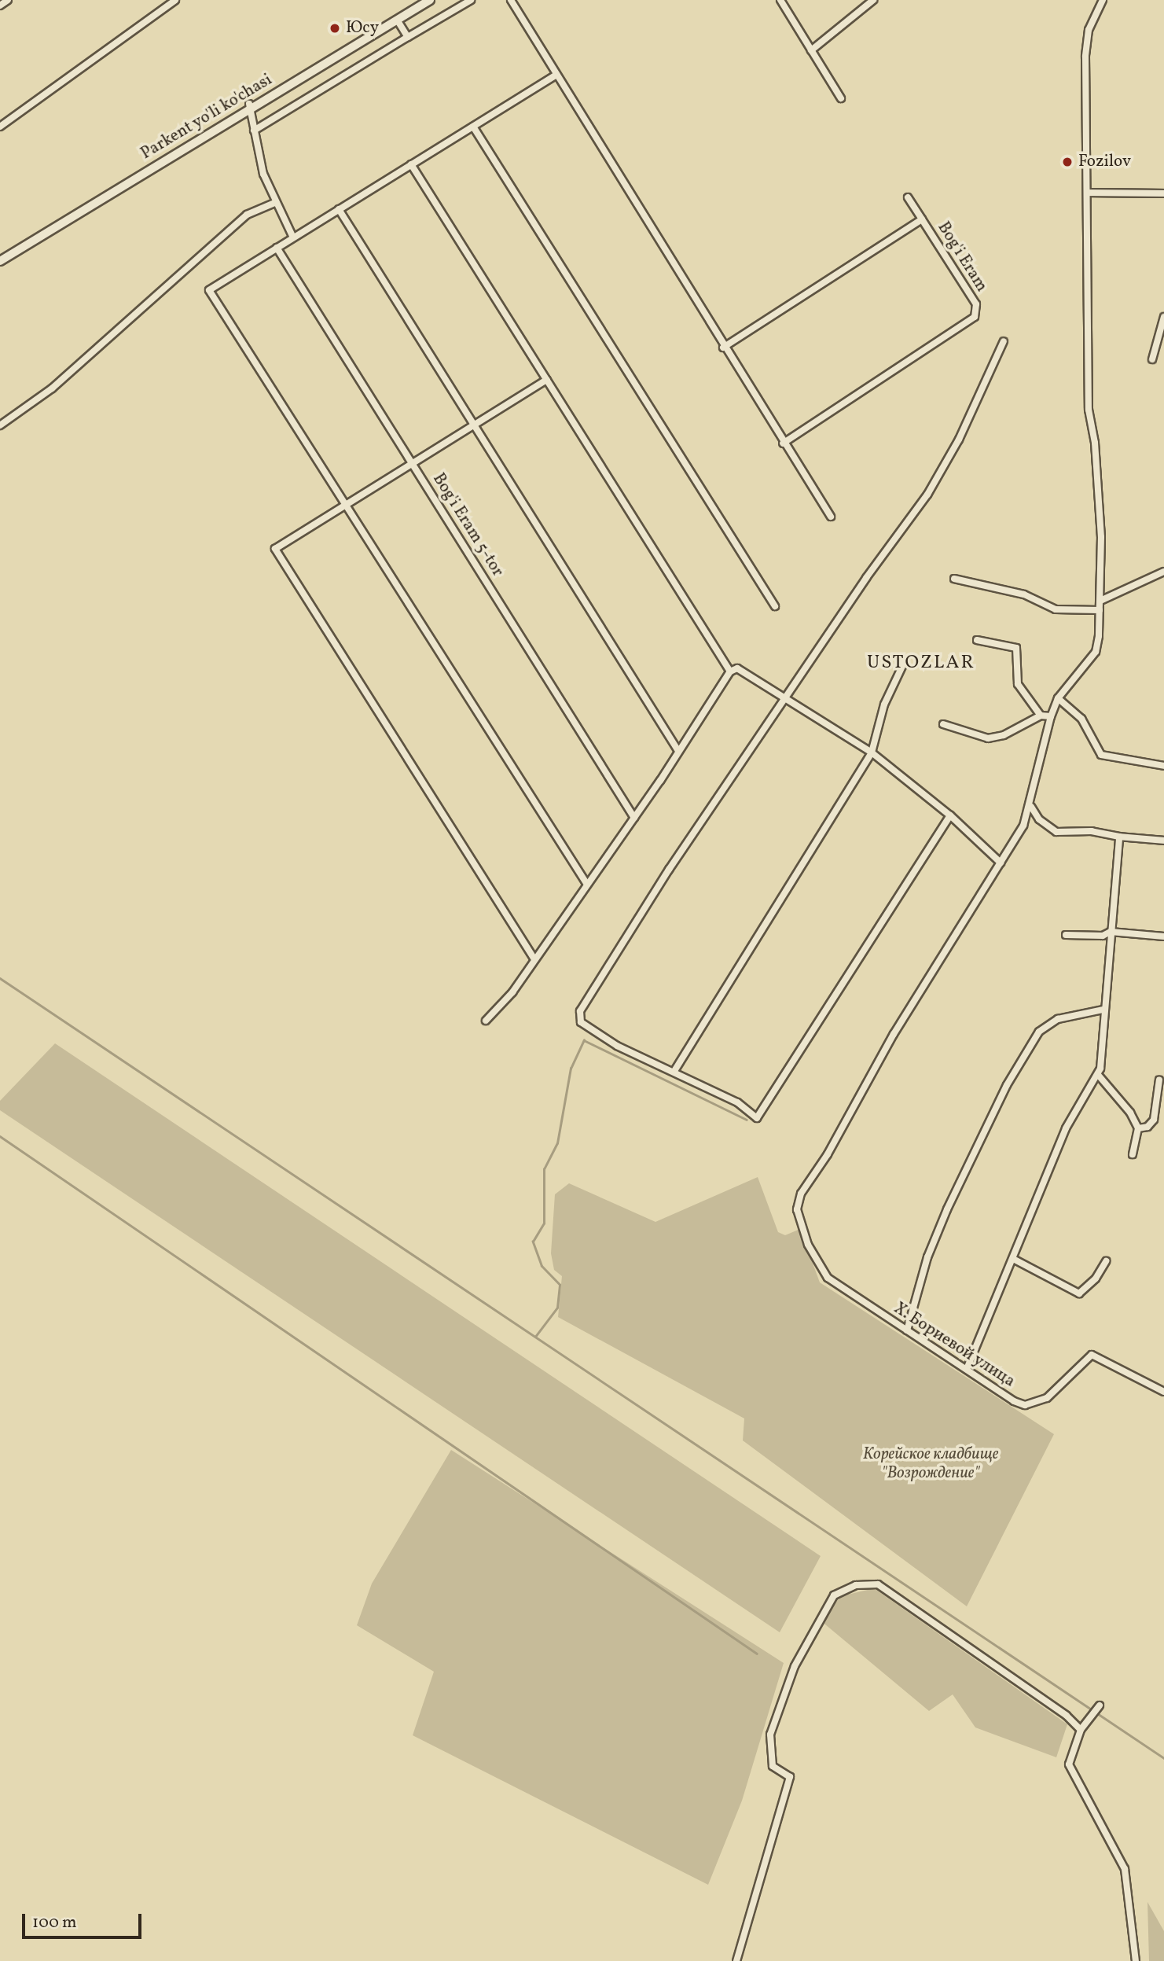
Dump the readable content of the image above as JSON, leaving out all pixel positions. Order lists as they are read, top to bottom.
{
  "streets": {
    "street": [
      "Parkent yo'li ko'chasi",
      "Bog'i Eram",
      "Bog'i Eram 5-tor",
      "Х. Бориевой улица"
    ]
  },
  "districts": ["USTOZLAR"],
  "parks": ["Корейское кладбище \"Возрождение\""],
  "places": ["Юсу", "Fozilov"],
  "scale_bar": "100 m"
}
